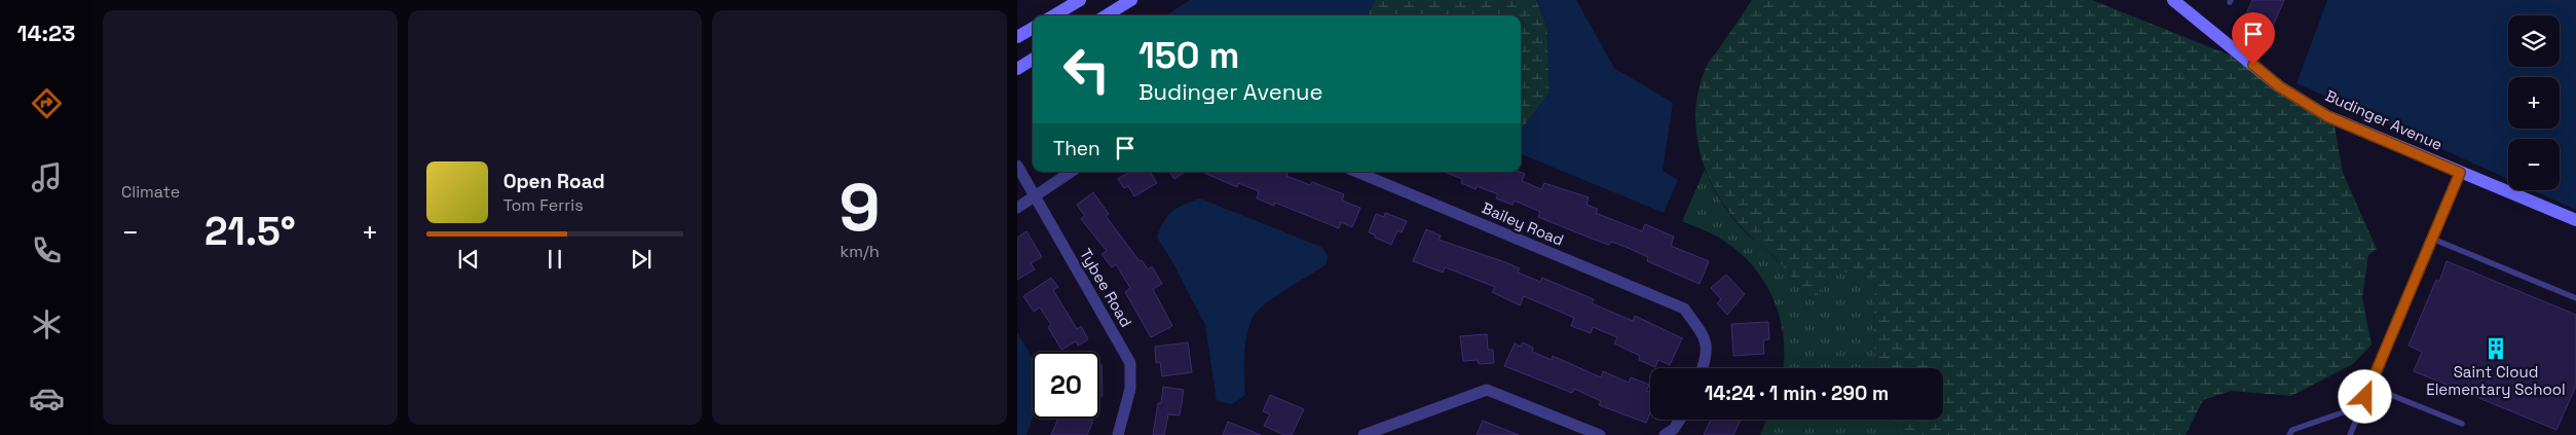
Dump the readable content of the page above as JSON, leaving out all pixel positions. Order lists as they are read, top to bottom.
{
  "streets": {
    "street": ["Budinger Avenue", "Bailey Road", "Tybee Road"]
  },
  "places": {
    "building": ["Saint Cloud Elementary School"]
  },
  "page": {
    "tabs": "14:23",
    "tile": [
      "Climate",
      ["9", "km/h"]
    ],
    "map_buttons": ["+", "−"],
    "turn": ["150 m", "Budinger Avenue"],
    "then": "Then",
    "song": ["Open Road", "Tom Ferris"],
    "heat": ["−", "21.5°", "+"],
    "limit": "20",
    "trip": "14:24 · 1 min · 290 m"
  }
}
